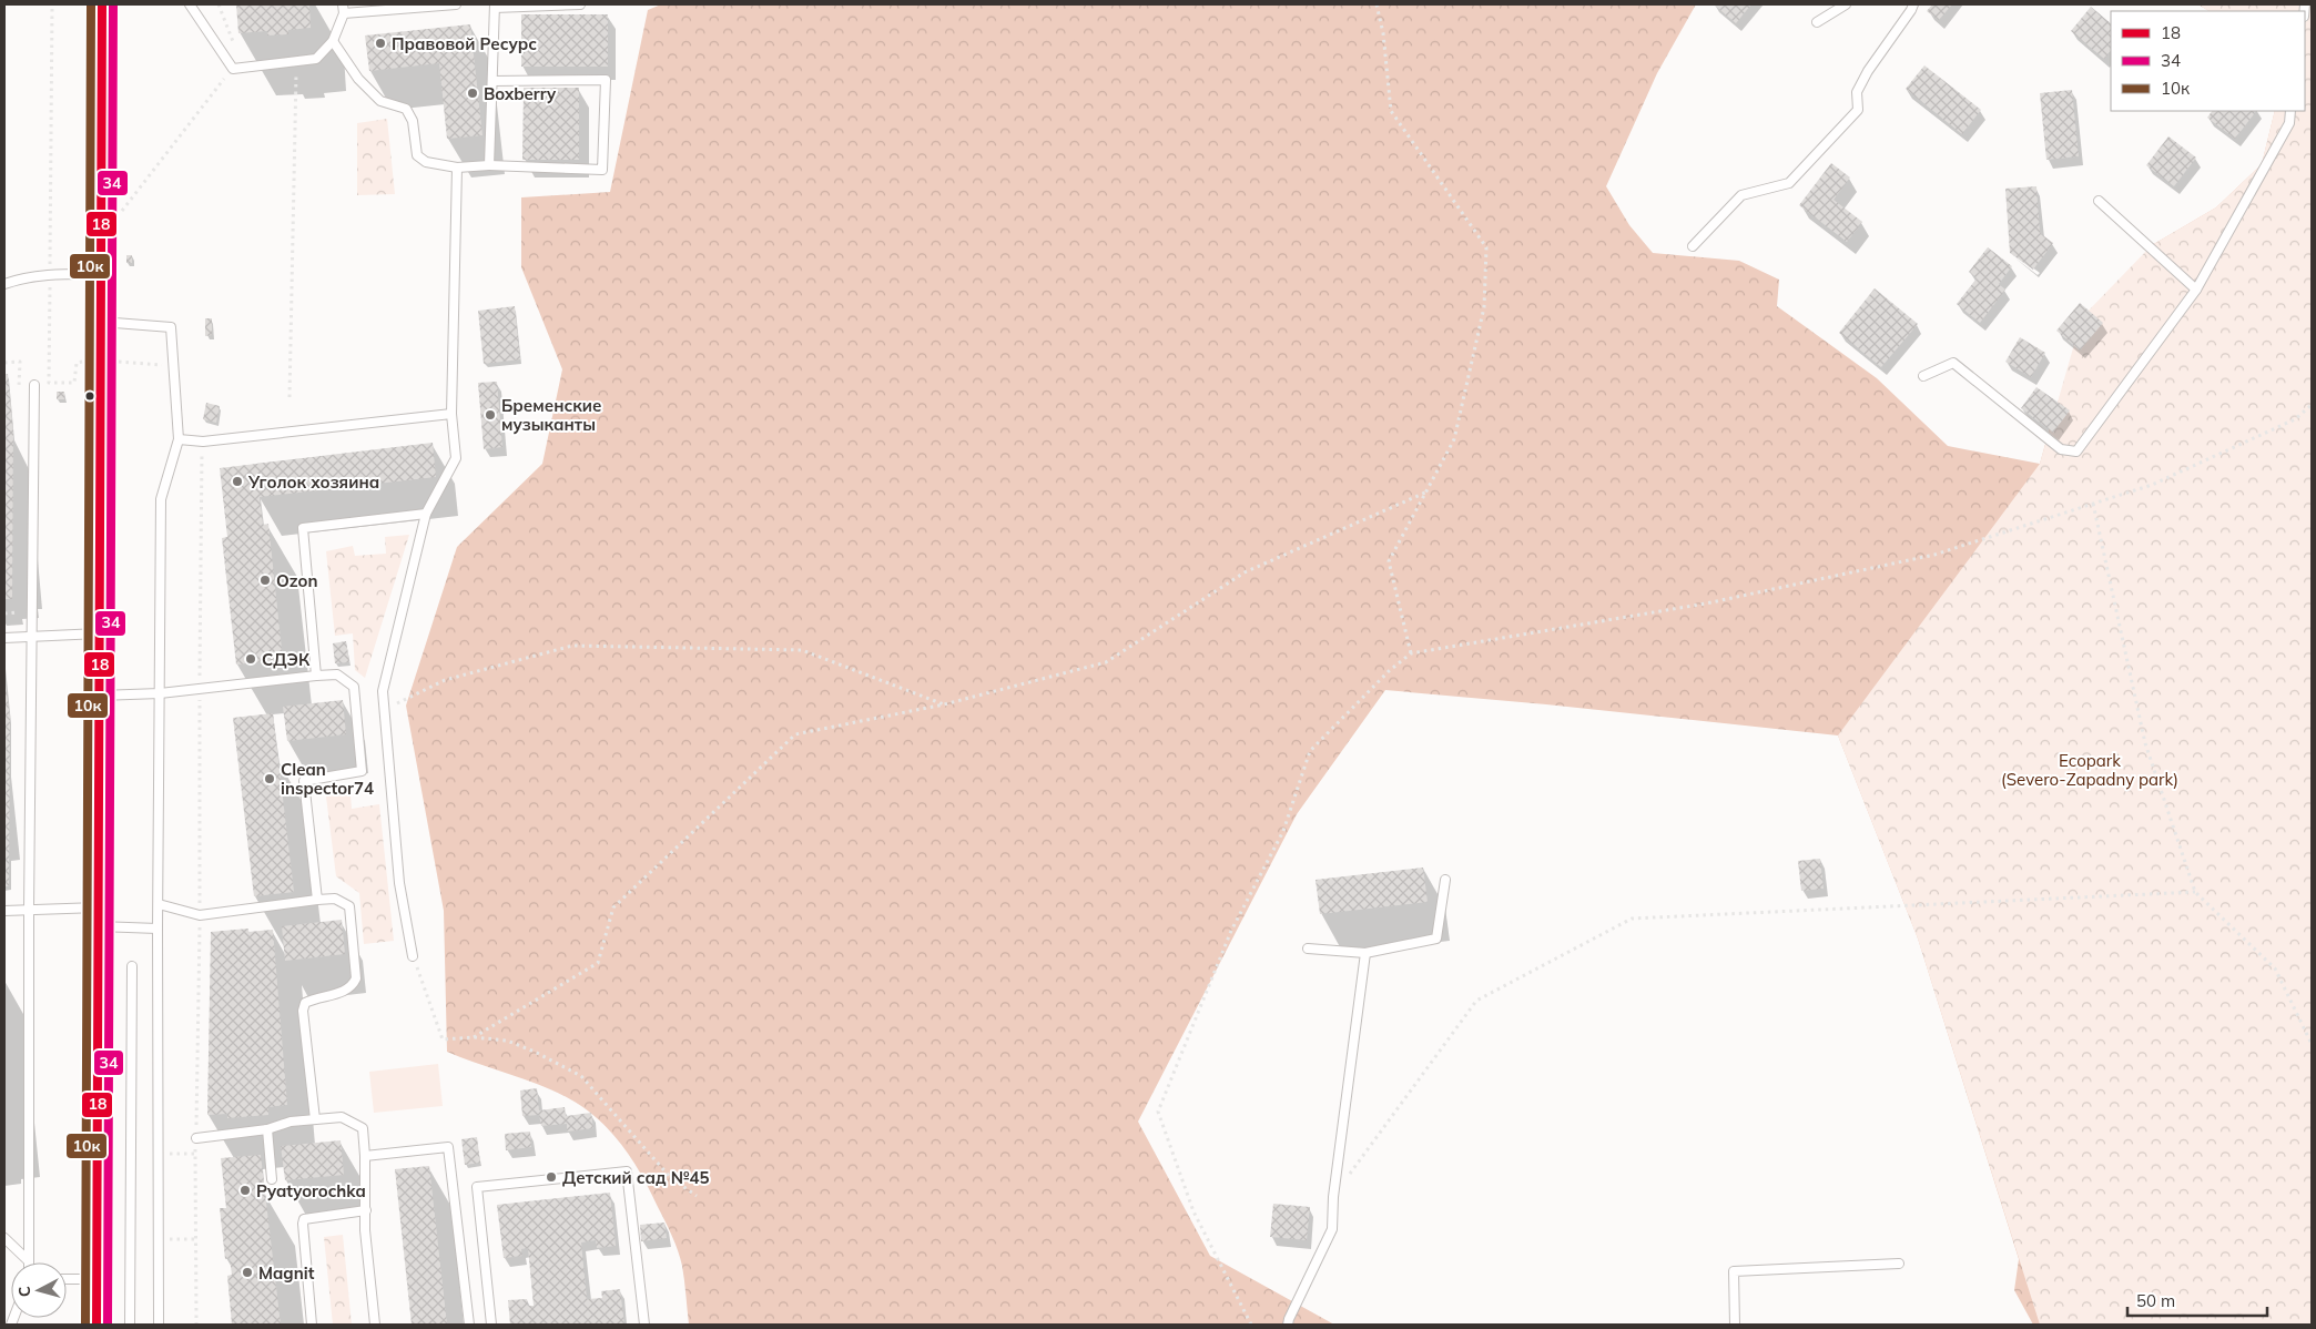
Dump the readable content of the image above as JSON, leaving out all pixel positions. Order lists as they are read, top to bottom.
{
  "parks": ["Ecopark (Severo-Zapadny park)"],
  "places": [
    "Правовой Ресурс",
    "Boxberry",
    "Бременские музыканты",
    "Уголок хозяина",
    "Ozon",
    "СДЭК",
    "Clean inspector74",
    "Детский сад №45",
    "Pyatyorochka",
    "Magnit"
  ],
  "lines": ["transit line 18", "transit line 34", "transit line 10к"],
  "legend": ["18", "34", "10к"],
  "scale_bar": "50 m",
  "north": "left"
}
